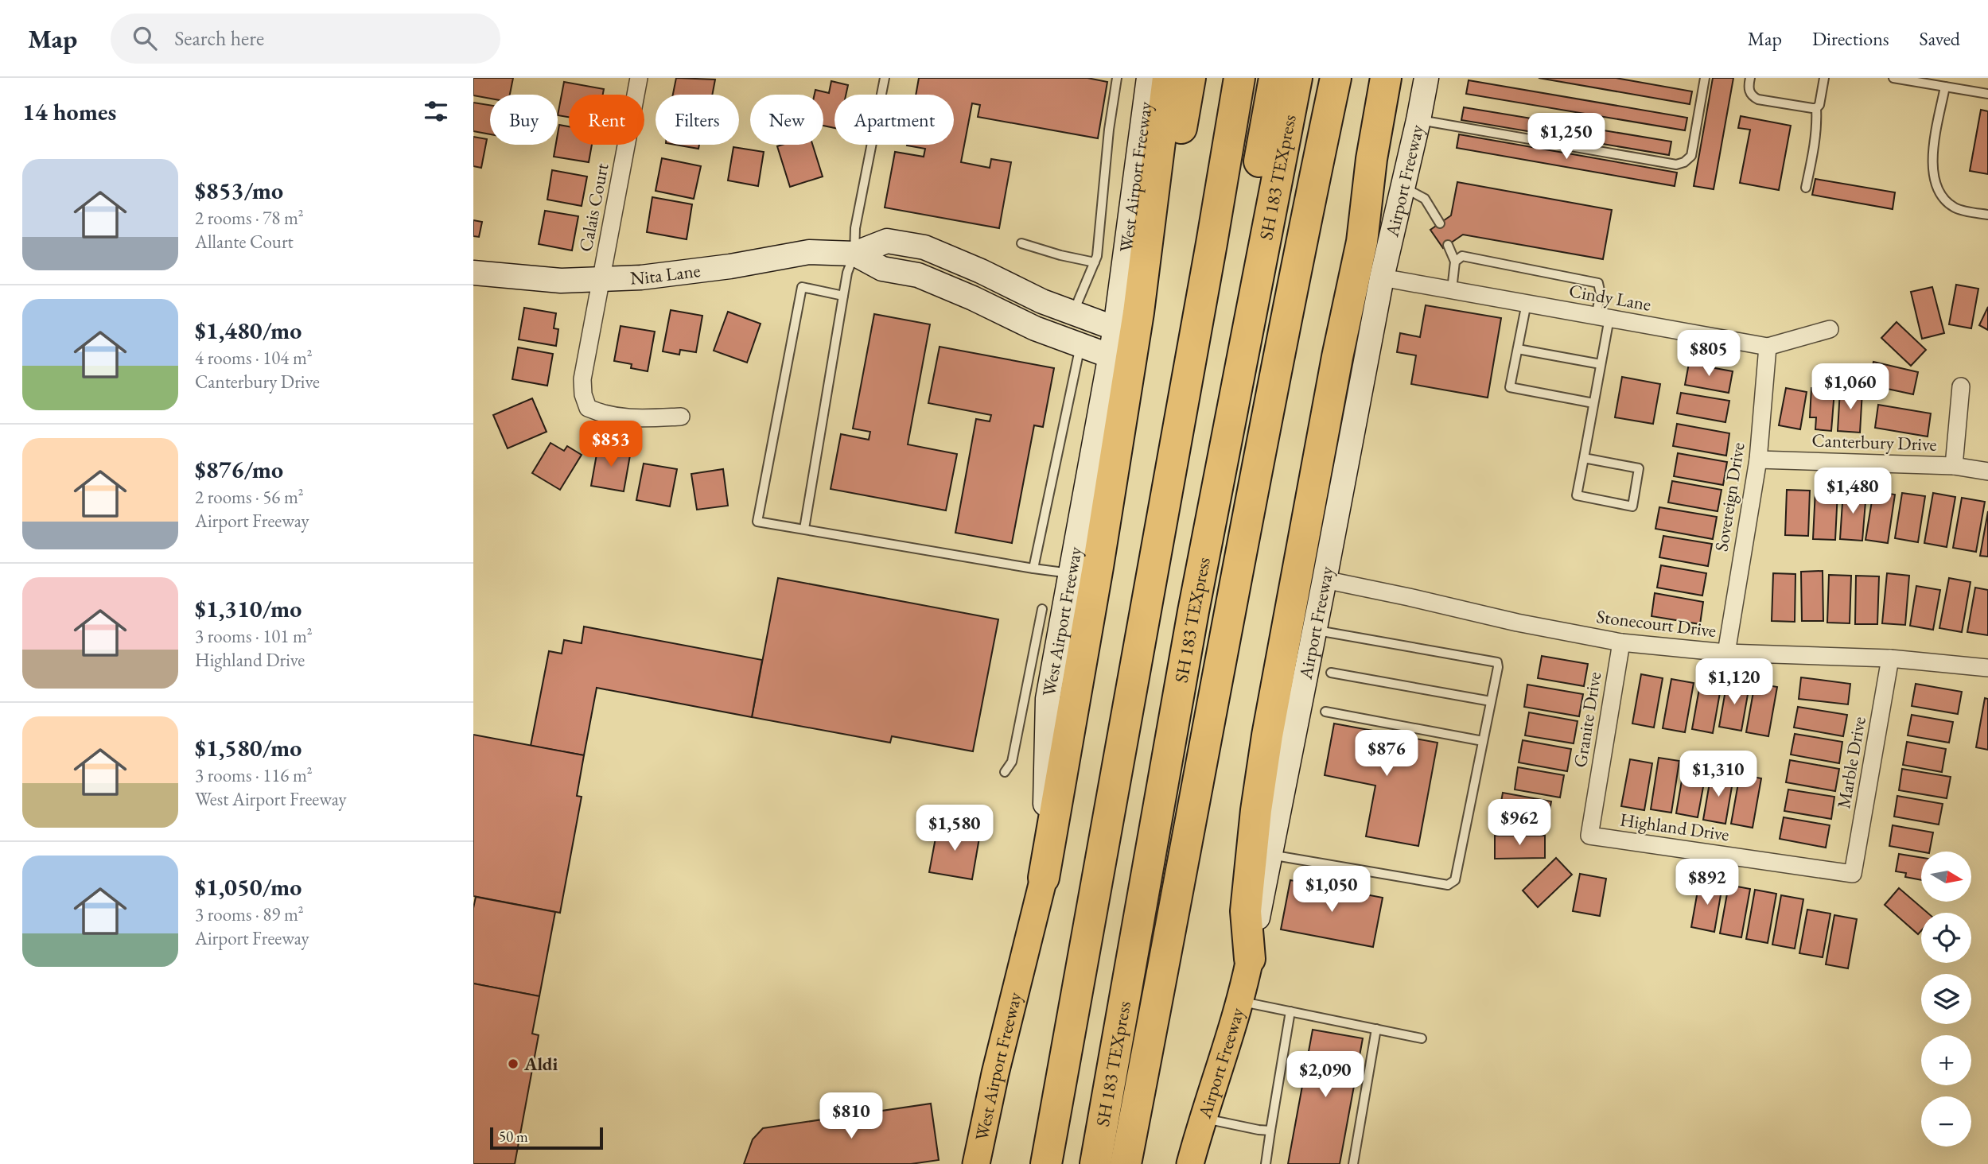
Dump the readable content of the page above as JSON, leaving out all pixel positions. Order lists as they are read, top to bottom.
{
  "streets": {
    "highway": ["SH 183 TEXpress"],
    "main road": ["West Airport Freeway", "Airport Freeway", "Nita Lane"],
    "street": [
      "Calais Court",
      "Cindy Lane",
      "Canterbury Drive",
      "Sovereign Drive",
      "Stonecourt Drive",
      "Granite Drive",
      "Marble Drive",
      "Highland Drive"
    ]
  },
  "crossings": [
    ["West Airport Freeway", "Nita Lane"],
    ["Airport Freeway", "Cindy Lane"],
    ["Airport Freeway", "Stonecourt Drive"],
    ["Calais Court", "Nita Lane"],
    ["Cindy Lane", "Sovereign Drive"],
    ["Canterbury Drive", "Sovereign Drive"],
    ["Sovereign Drive", "Stonecourt Drive"],
    ["Stonecourt Drive", "Granite Drive"],
    ["Stonecourt Drive", "Marble Drive"],
    ["Granite Drive", "Highland Drive"],
    ["Marble Drive", "Highland Drive"]
  ],
  "places": ["Aldi"],
  "scale_bar": "50 m",
  "north": "right",
  "page": {
    "header": "Map",
    "search": "Search here",
    "nav": ["Map", "Directions", "Saved"],
    "heading": "14 homes",
    "chip": [
      "Buy",
      "Rent",
      "Filters",
      "New",
      "Apartment"
    ],
    "price": [
      "$1,250",
      "$805",
      "$1,060",
      "$853",
      "$1,480",
      "$1,120",
      "$876",
      "$1,310",
      "$962",
      "$1,580",
      "$892",
      "$1,050",
      "$2,090",
      "$810"
    ],
    "list": [
      {
        "name": "$853/mo",
        "note": "2 rooms · 78 m² · Allante Court"
      },
      {
        "name": "$1,480/mo",
        "note": "4 rooms · 104 m² · Canterbury Drive"
      },
      {
        "name": "$876/mo",
        "note": "2 rooms · 56 m² · Airport Freeway"
      },
      {
        "name": "$1,310/mo",
        "note": "3 rooms · 101 m² · Highland Drive"
      },
      {
        "name": "$1,580/mo",
        "note": "3 rooms · 116 m² · West Airport Freeway"
      },
      {
        "name": "$1,050/mo",
        "note": "3 rooms · 89 m² · Airport Freeway"
      }
    ],
    "map_buttons": ["+", "−"],
    "scale": "50 m"
  }
}
